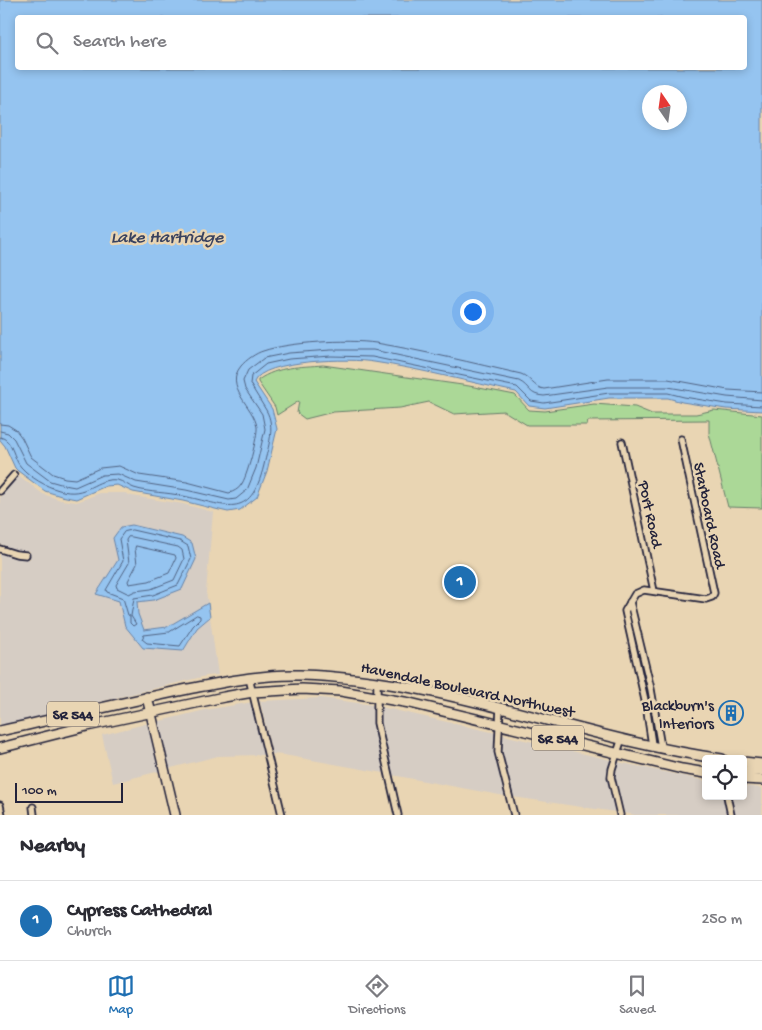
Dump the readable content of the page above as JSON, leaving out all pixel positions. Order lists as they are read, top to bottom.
{
  "streets": {
    "main road": ["Havendale Boulevard Northwest", "SR 544"],
    "street": ["Port Road", "Starboard Road"]
  },
  "crossings": [
    ["Port Road", "Starboard Road"]
  ],
  "water": ["Lake Hartridge"],
  "places": {
    "building": ["Blackburn's Interiors"]
  },
  "scale_bar": "100 m",
  "north": "top",
  "page": {
    "search": "Search here",
    "pins": "1",
    "scale": "100 m",
    "heading": "Nearby",
    "list": [
      {
        "mark": "1",
        "name": "Cypress Cathedral",
        "note": "Church",
        "value": "250 m"
      }
    ],
    "nav": ["Map", "Directions", "Saved"]
  }
}
